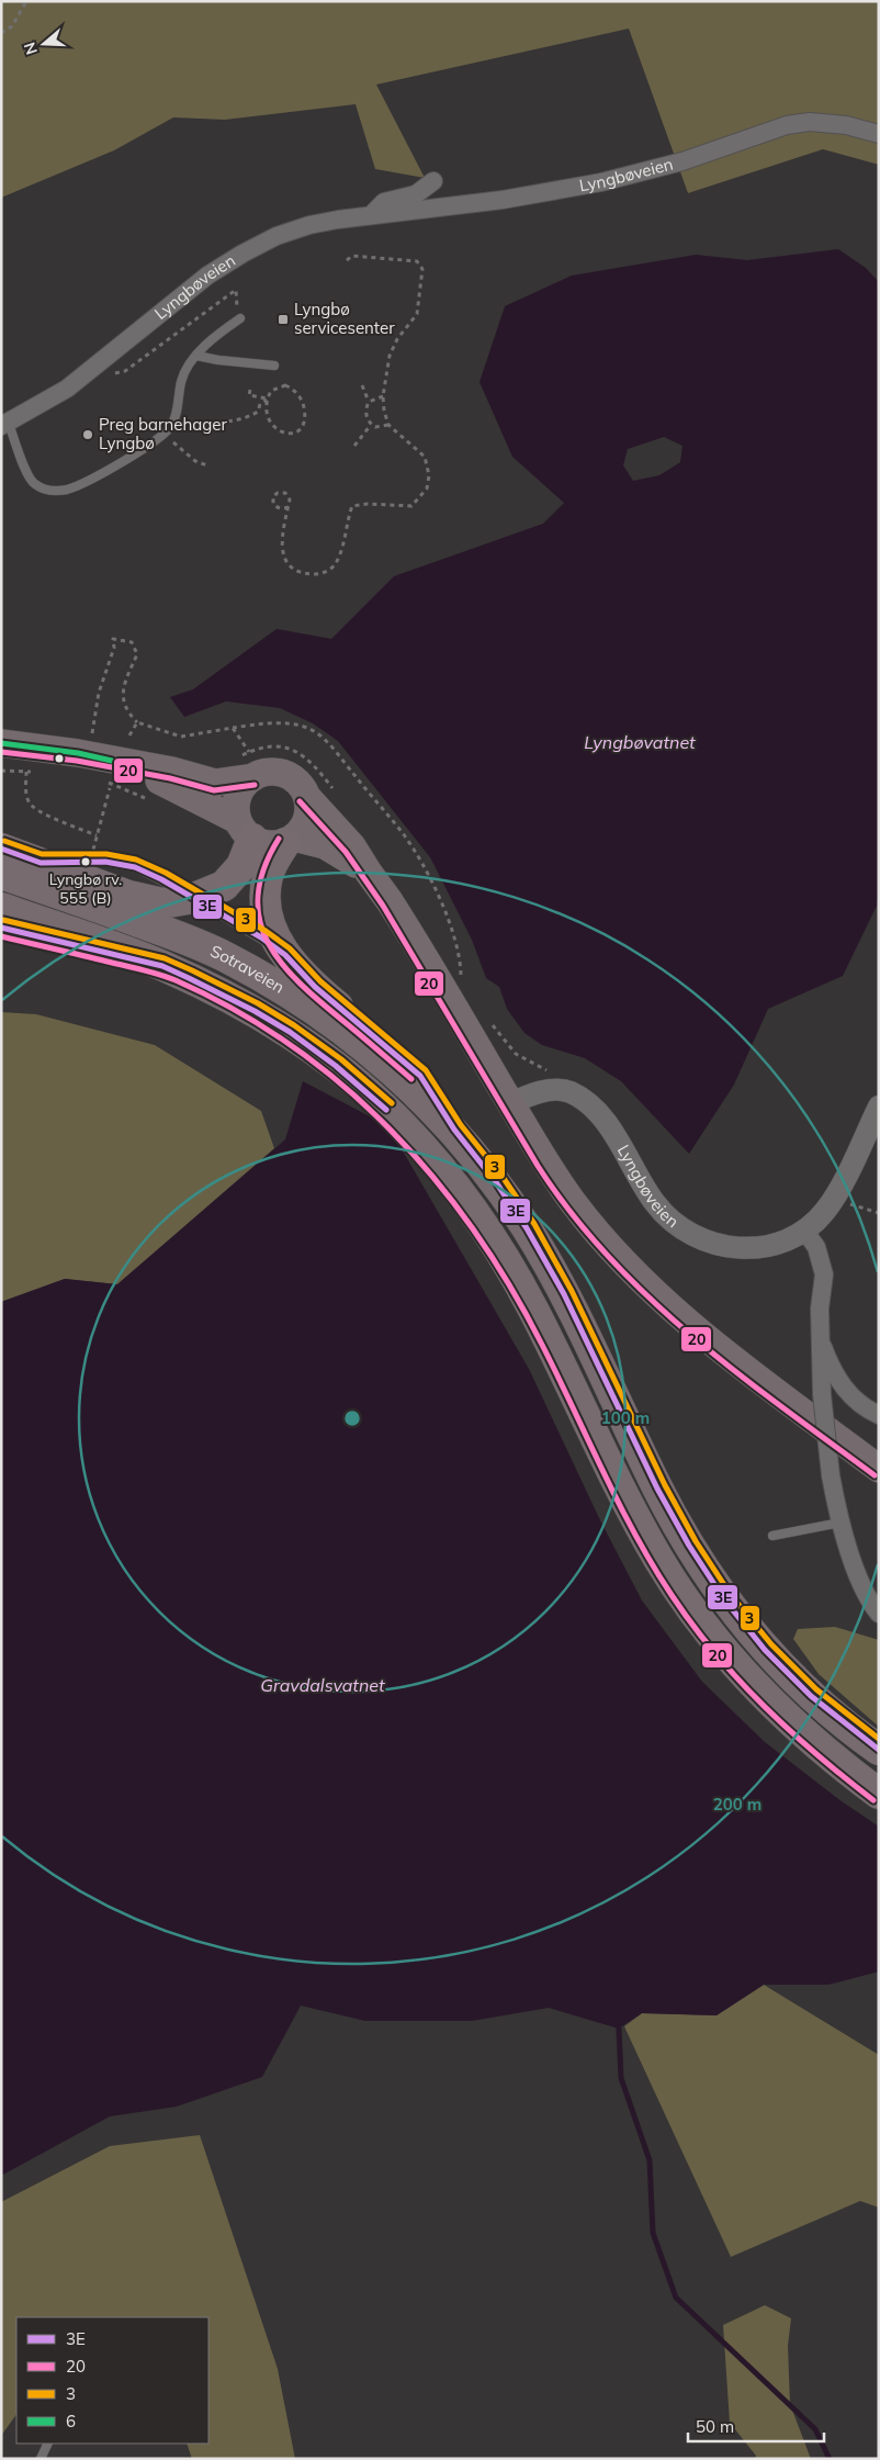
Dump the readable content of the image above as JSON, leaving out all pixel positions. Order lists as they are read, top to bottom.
{
  "streets": {
    "highway": ["Sotraveien"],
    "street": ["Lyngbøveien"]
  },
  "water": ["Lyngbøvatnet", "Gravdalsvatnet"],
  "places": {
    "transit": ["Lyngbø servicesenter"],
    "other": ["Preg barnehager Lyngbø", "Lyngbø rv. 555 (B)"]
  },
  "lines": [
    "transit line 6",
    "transit line 20",
    "transit line 3",
    "transit line 3E"
  ],
  "legend": [
    "3E",
    "20",
    "3",
    "6"
  ],
  "scale_bar": "50 m",
  "north": "left",
  "rings": ["100 m", "200 m"]
}
